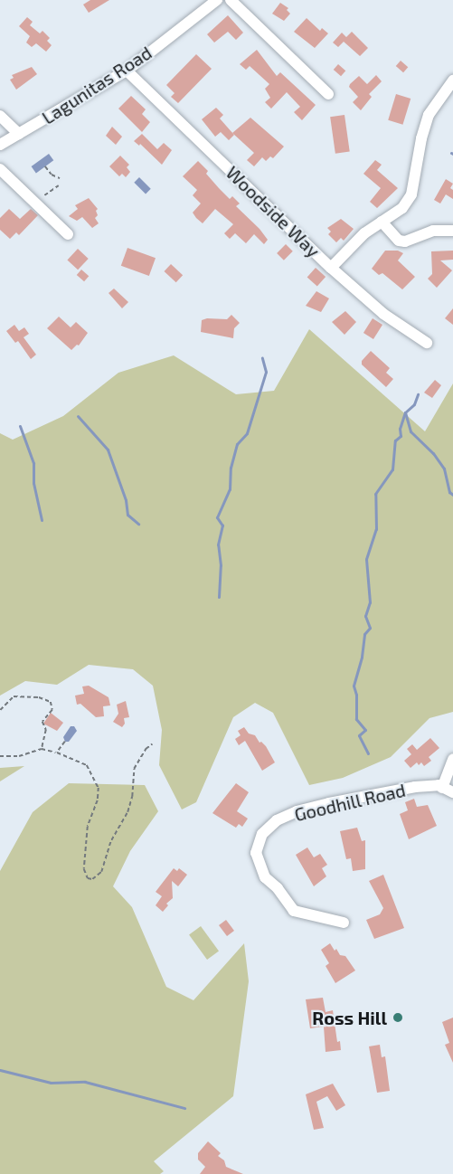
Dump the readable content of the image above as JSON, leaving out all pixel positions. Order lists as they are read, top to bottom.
{
  "streets": {
    "street": ["Lagunitas Road", "Woodside Way", "Goodhill Road"]
  },
  "crossings": [
    ["Lagunitas Road", "Woodside Way"]
  ],
  "places": ["Ross Hill"]
}
